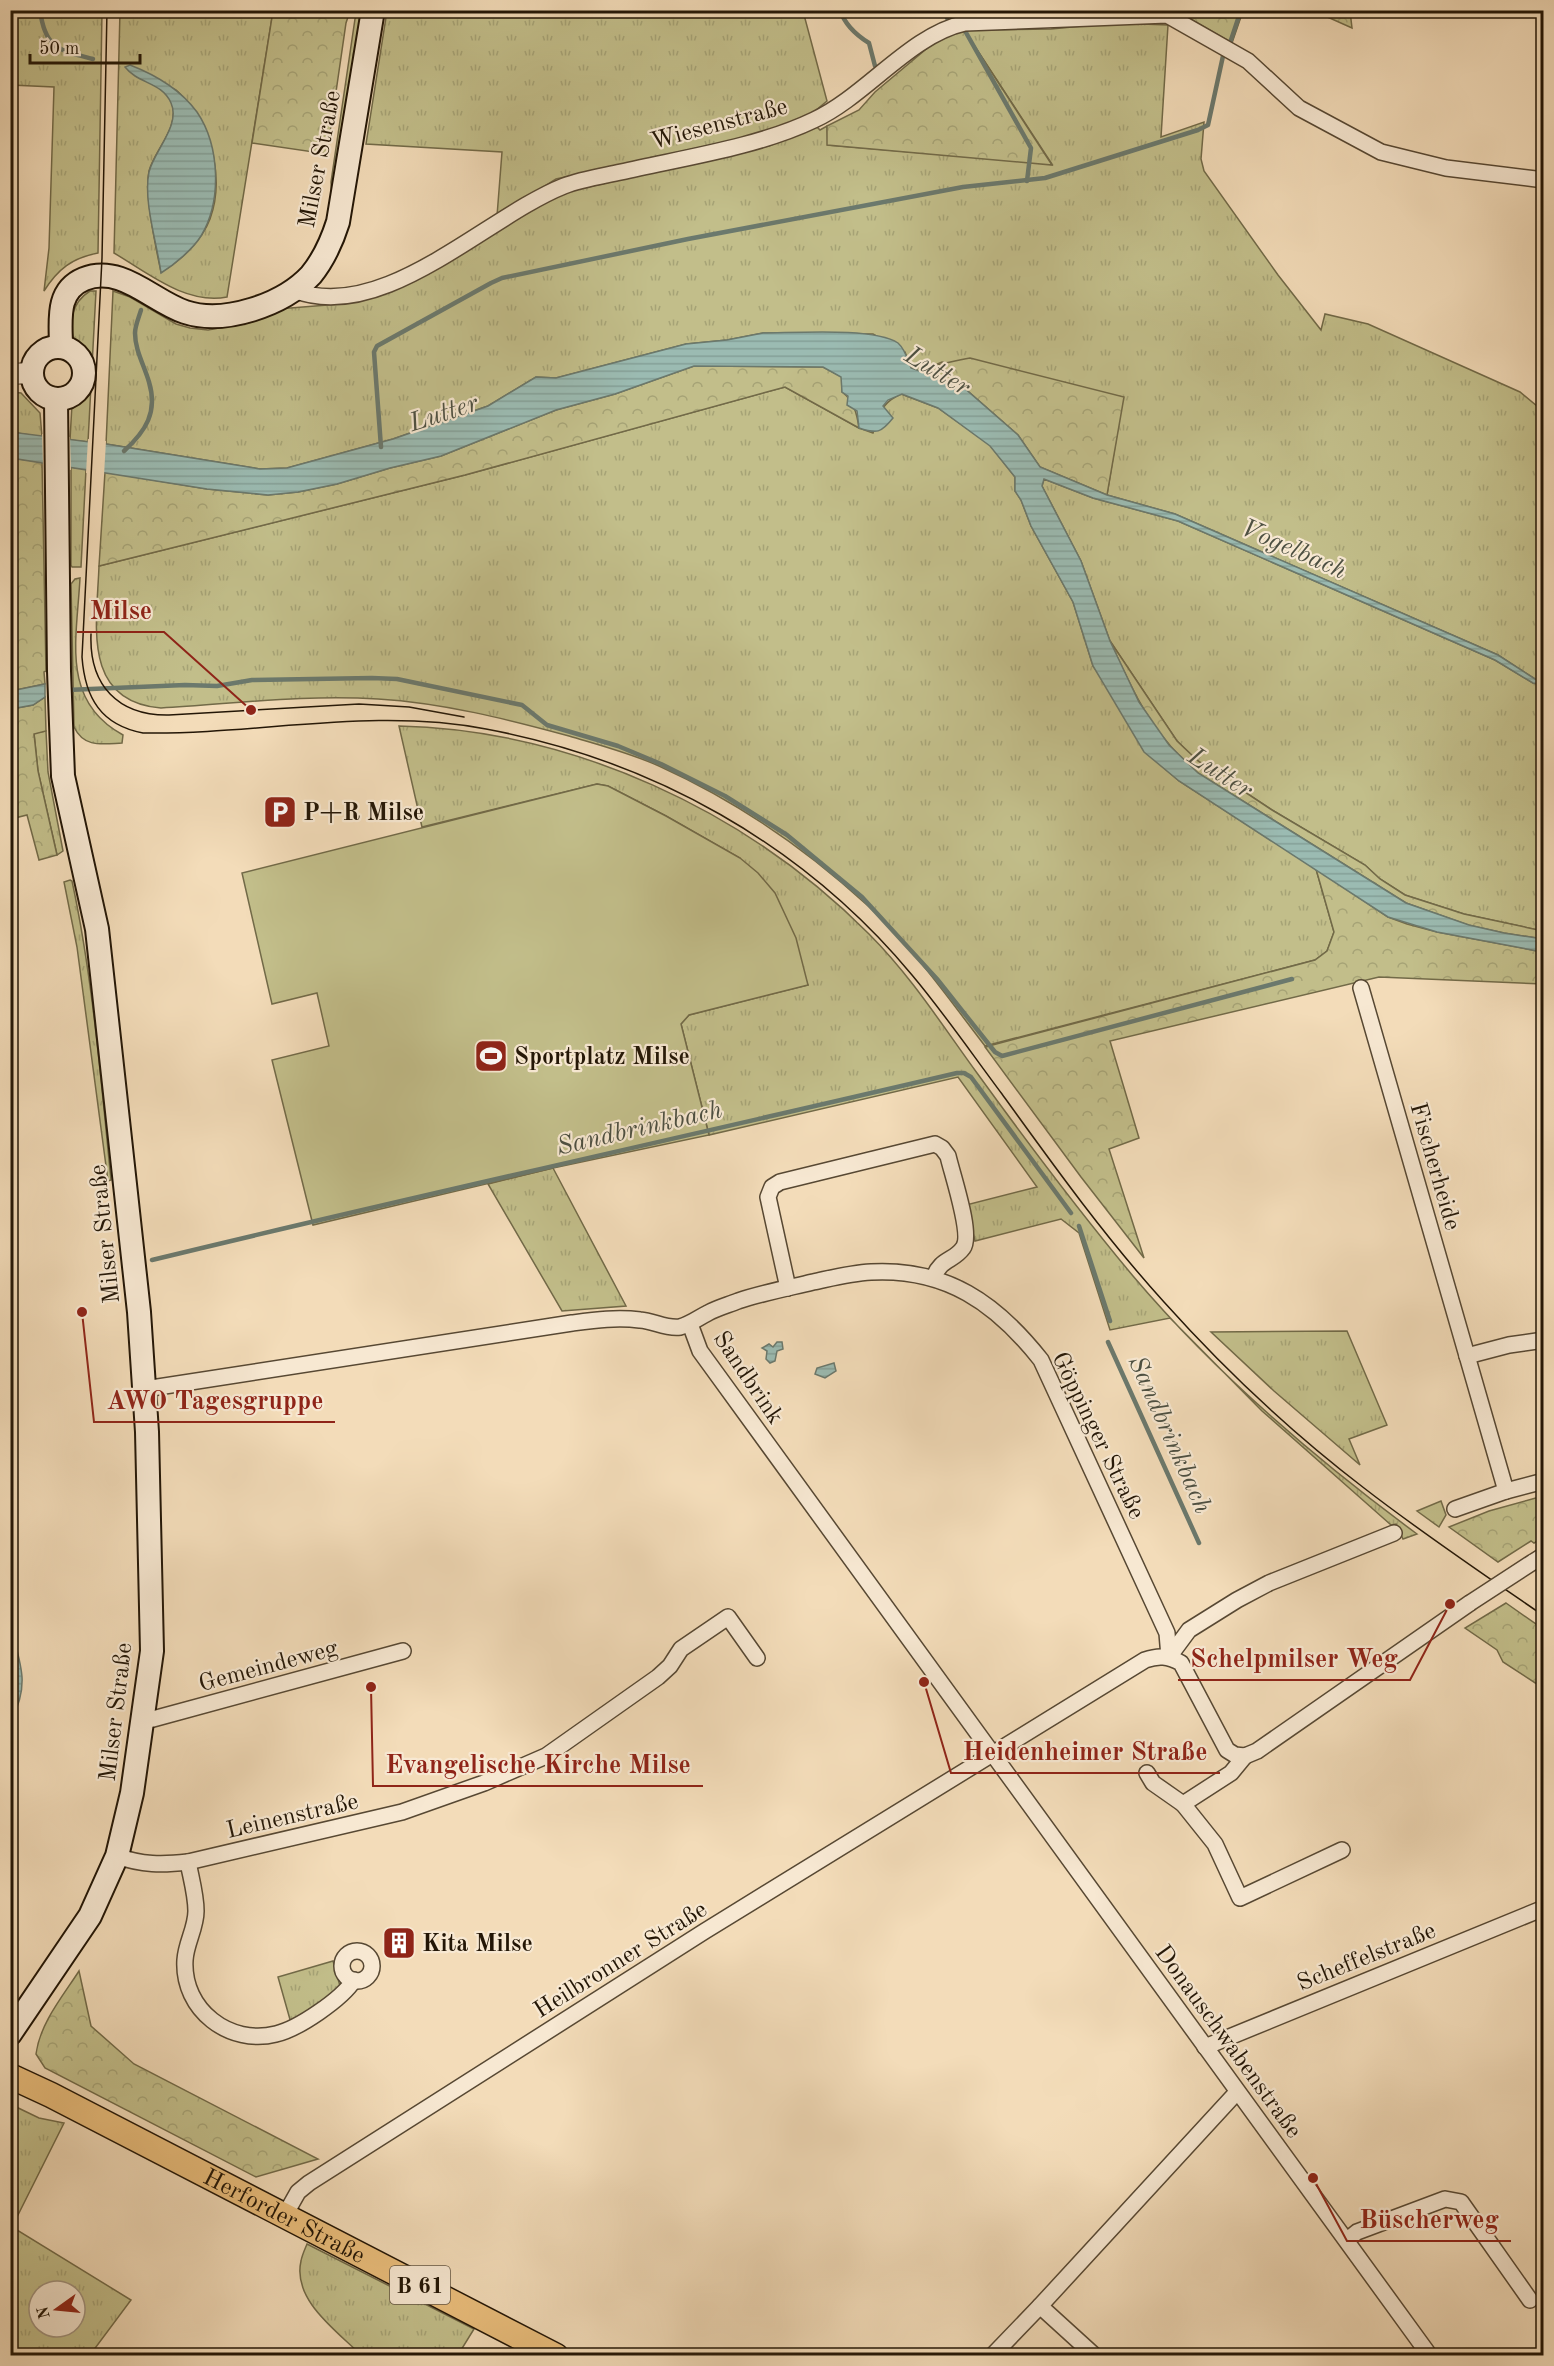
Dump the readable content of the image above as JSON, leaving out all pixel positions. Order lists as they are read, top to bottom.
{
  "streets": {
    "main road": ["Milser Straße", "Herforder Straße", "B 61"],
    "street": [
      "Wiesenstraße",
      "Fischerheide",
      "Sandbrink",
      "Göppinger Straße",
      "Gemeindeweg",
      "Leinenstraße",
      "Scheffelstraße",
      "Heilbronner Straße",
      "Donauschwabenstraße"
    ]
  },
  "crossings": [
    ["Wiesenstraße", "Milser Straße"],
    ["Milser Straße", "Sandbrink"],
    ["Milser Straße", "Gemeindeweg"],
    ["Milser Straße", "Leinenstraße"],
    ["Sandbrink", "Göppinger Straße"],
    ["Sandbrink", "Heilbronner Straße"],
    ["Sandbrink", "Donauschwabenstraße"],
    ["Göppinger Straße", "Heilbronner Straße"],
    ["Scheffelstraße", "Donauschwabenstraße"],
    ["Heilbronner Straße", "Donauschwabenstraße"],
    ["Heilbronner Straße", "Herforder Straße"]
  ],
  "water": ["Lutter", "Vogelbach", "Sandbrinkbach"],
  "places": {
    "other": [
      "Milse",
      "AWO Tagesgruppe",
      "Schelpmilser Weg",
      "Heidenheimer Straße",
      "Evangelische Kirche Milse",
      "Büscherweg"
    ],
    "parking": ["P+R Milse"],
    "sports": ["Sportplatz Milse"],
    "building": ["Kita Milse"]
  },
  "scale_bar": "50 m",
  "north": "left"
}
